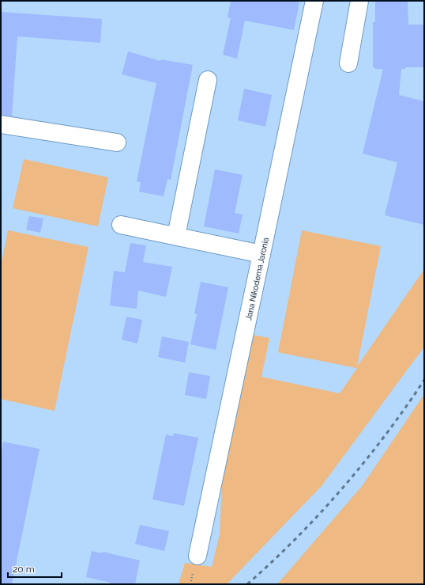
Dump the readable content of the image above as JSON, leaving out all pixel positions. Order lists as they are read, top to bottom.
{
  "streets": {
    "street": ["Jana Nikodema Jaronia"]
  },
  "scale_bar": "20 m"
}
